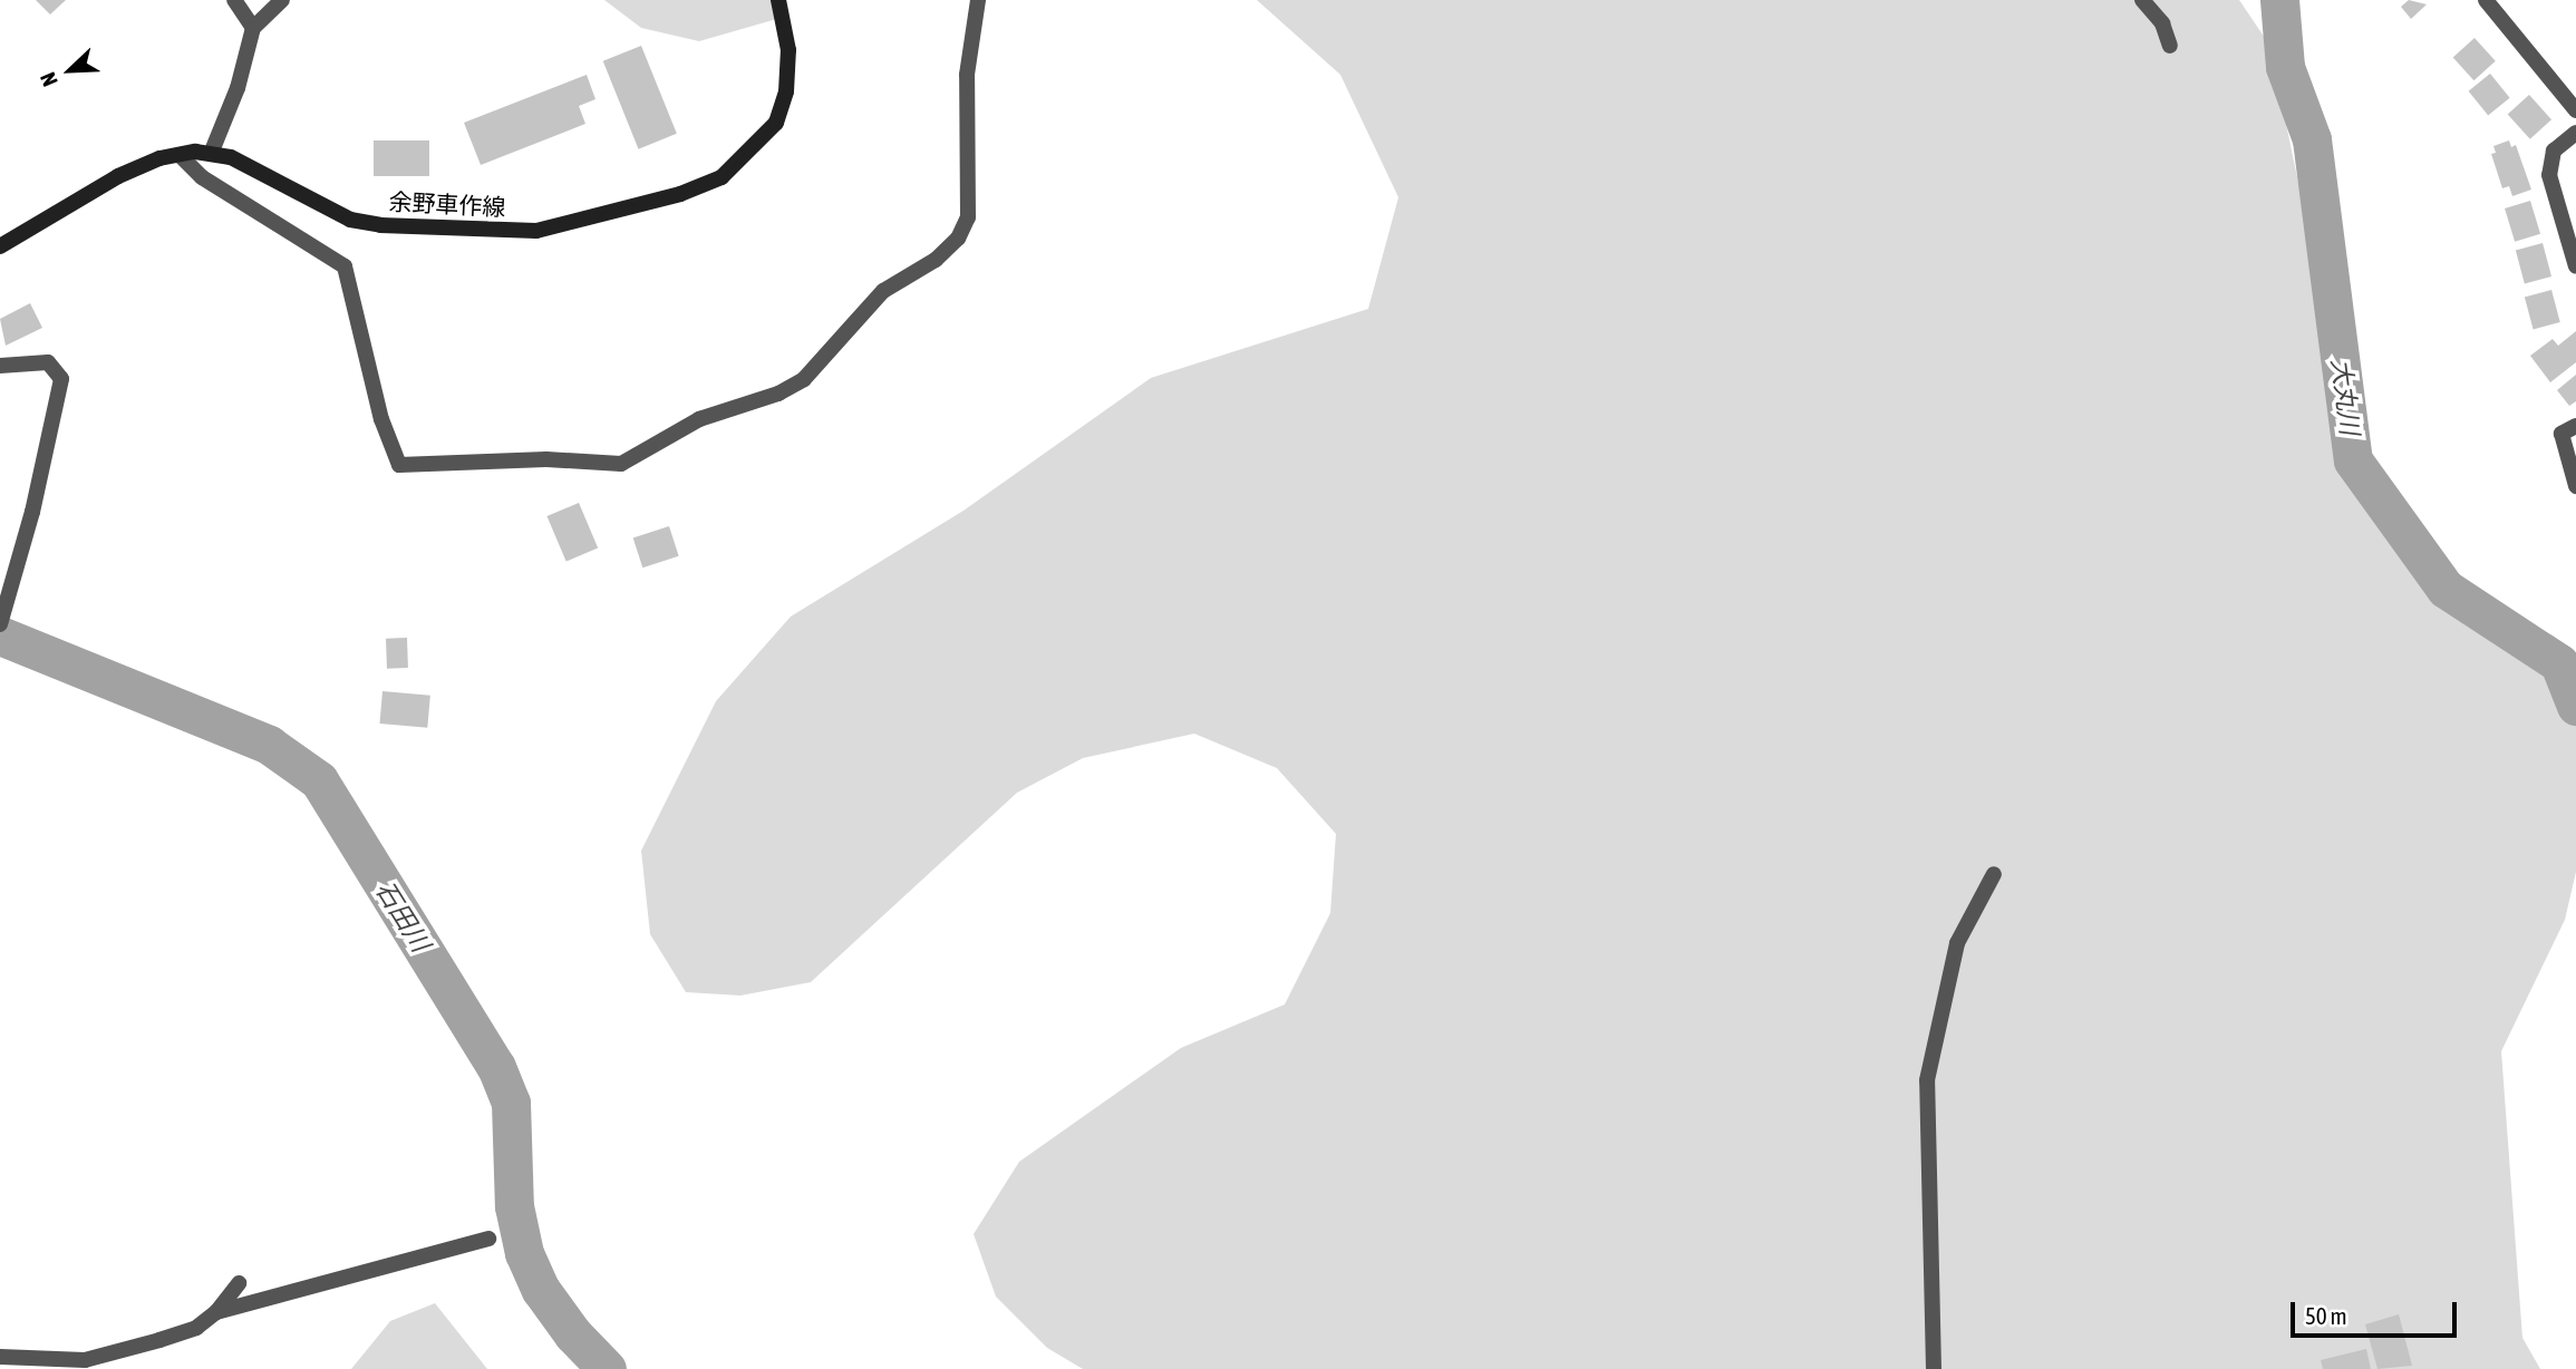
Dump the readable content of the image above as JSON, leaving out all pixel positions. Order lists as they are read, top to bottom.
{
  "streets": {
    "main road": ["余野車作線"]
  },
  "water": ["大丸川", "石田川"],
  "scale_bar": "50 m",
  "north": "bottom left"
}
